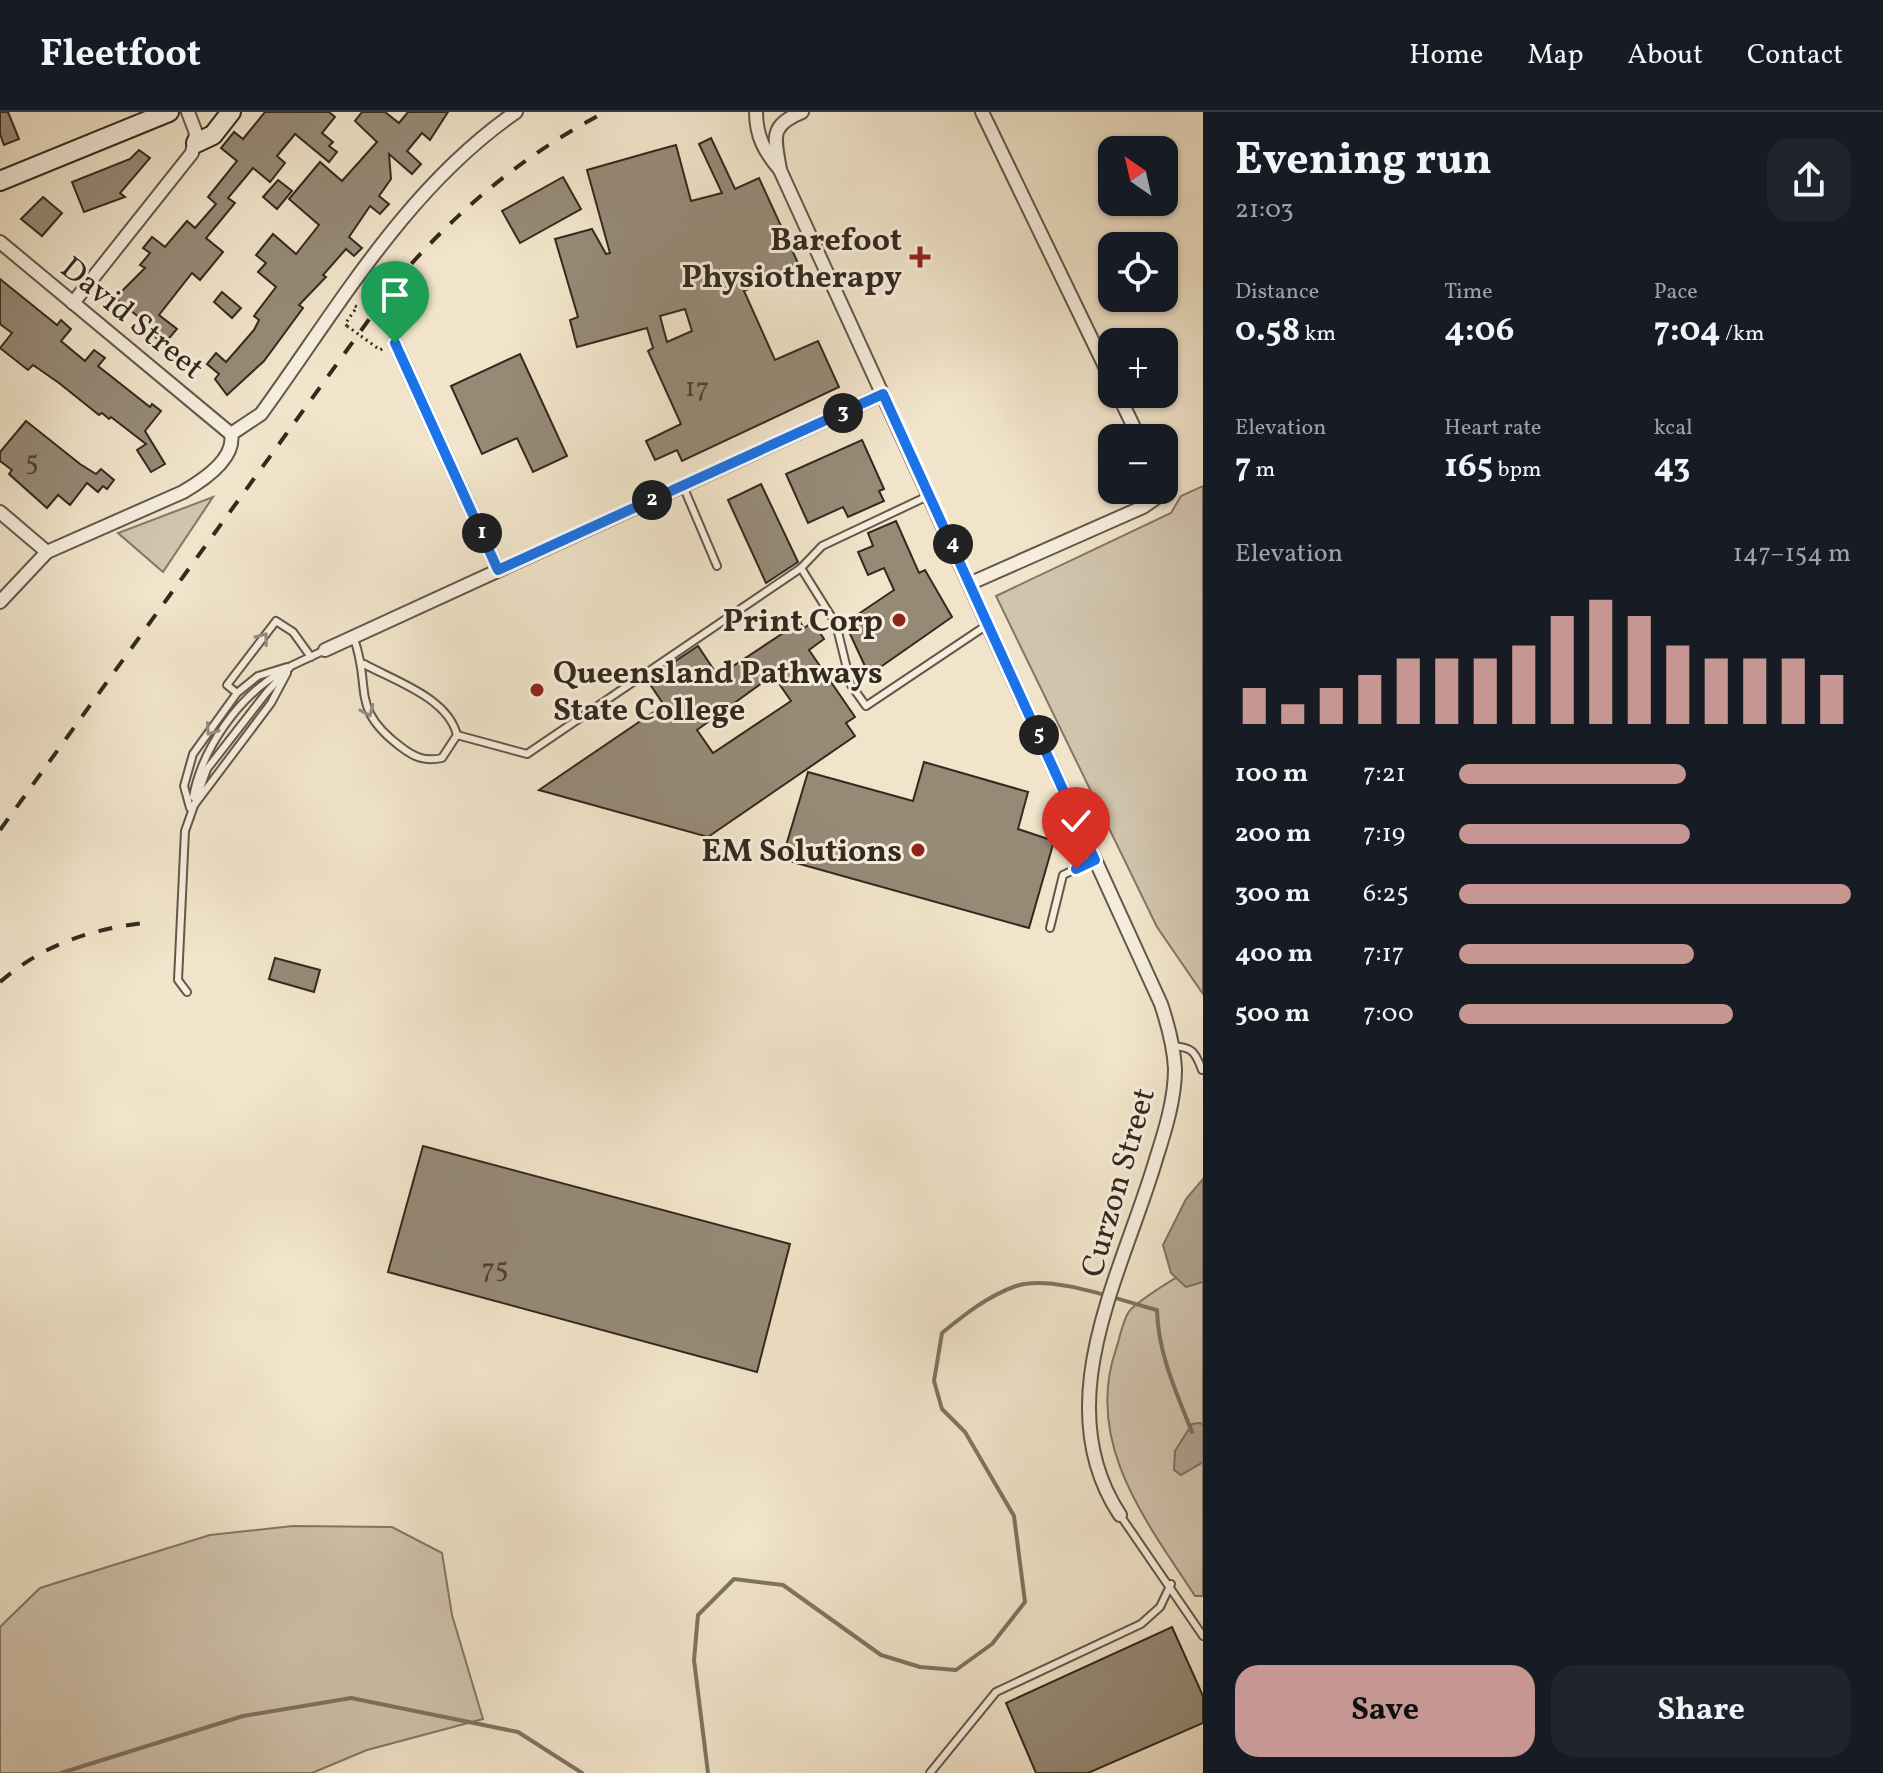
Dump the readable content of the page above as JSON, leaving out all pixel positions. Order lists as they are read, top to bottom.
{
  "streets": {
    "street": ["David Street", "Curzon Street"]
  },
  "places": {
    "health": ["Barefoot Physiotherapy"],
    "other": ["Print Corp", "Queensland Pathways State College", "EM Solutions"]
  },
  "house_numbers": ["17", "5", "75"],
  "north": "top left",
  "page": {
    "header": "Fleetfoot",
    "nav": [
      "Home",
      "Map",
      "About",
      "Contact"
    ],
    "heading": ["Evening run", "21:03"],
    "map_buttons": ["+", "−"],
    "stats": [
      ["Distance", "0.58 km"],
      ["Time", "4:06"],
      ["Pace", "7:04 /km"],
      ["Elevation", "7 m"],
      ["Heart rate", "165 bpm"],
      ["kcal", "43"]
    ],
    "pins": [
      "3",
      "2",
      "1",
      "4",
      "5"
    ],
    "chart": ["Elevation", "147–154 m"],
    "list": [
      {
        "name": "100 m",
        "note": "7:21"
      },
      {
        "name": "200 m",
        "note": "7:19"
      },
      {
        "name": "300 m",
        "note": "6:25"
      },
      {
        "name": "400 m",
        "note": "7:17"
      },
      {
        "name": "500 m",
        "note": "7:00"
      }
    ],
    "buttons": ["Save", "Share"]
  }
}
